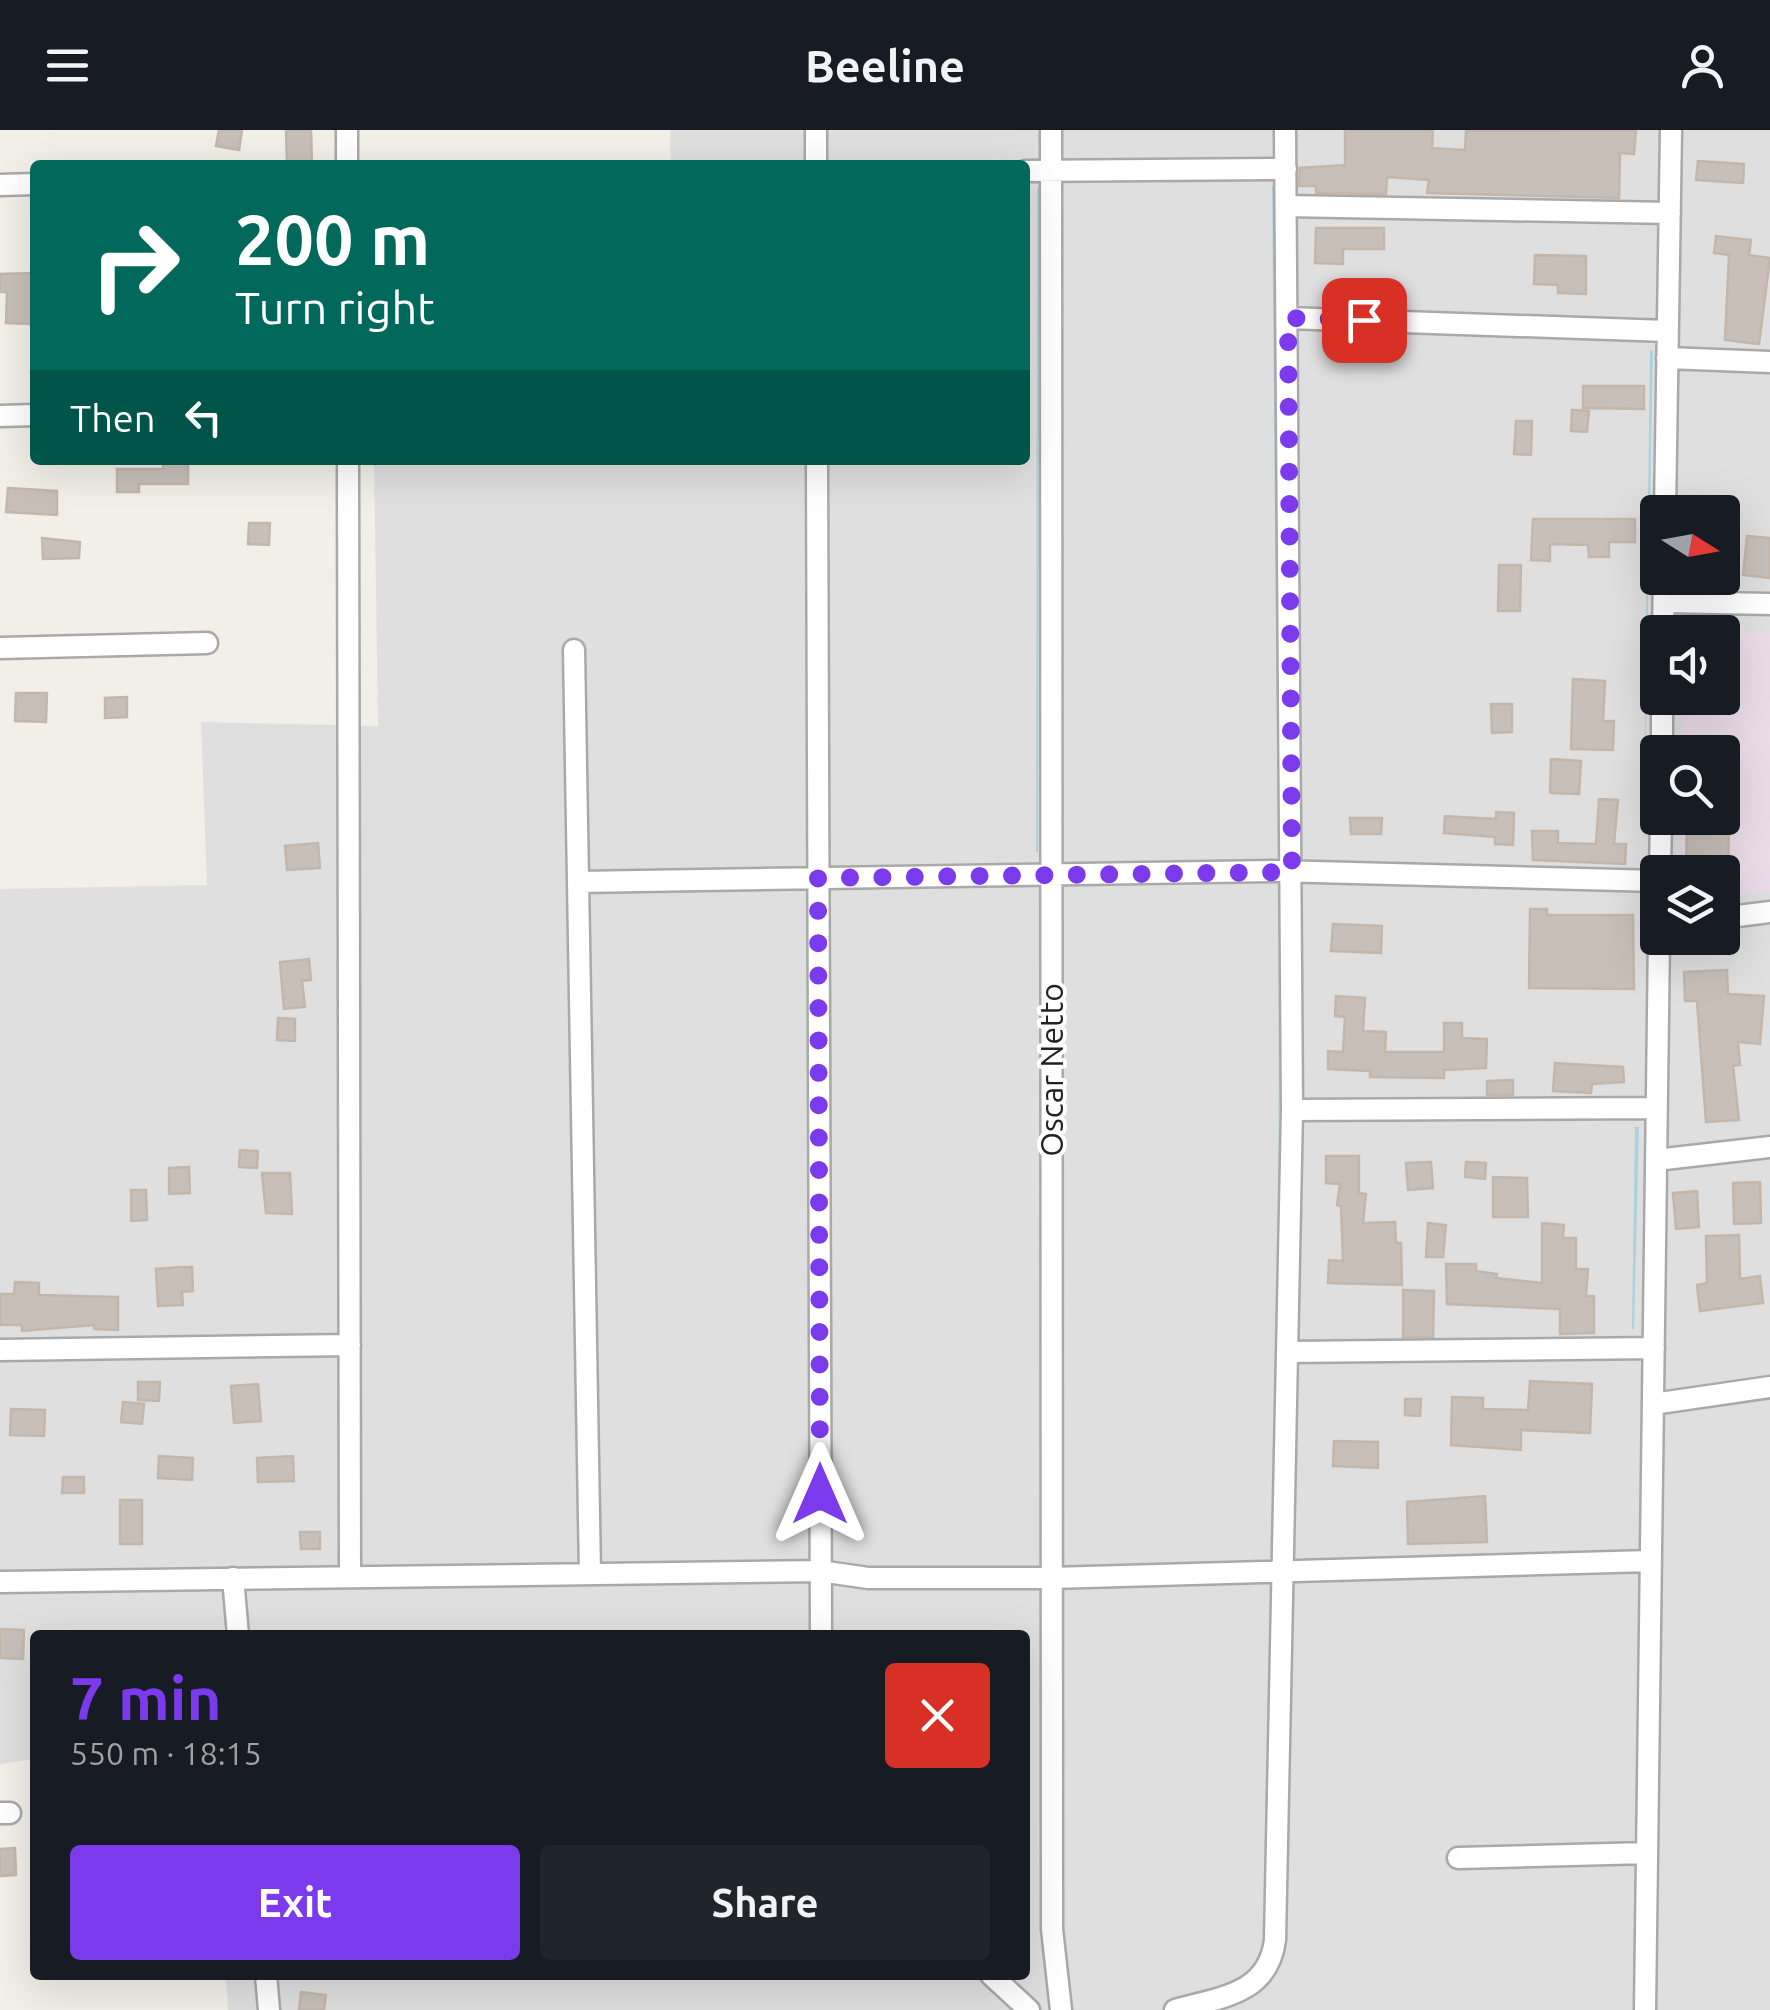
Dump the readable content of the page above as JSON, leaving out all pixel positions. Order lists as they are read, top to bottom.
{
  "streets": {
    "street": ["Oscar Netto"]
  },
  "north": "right",
  "page": {
    "header": "Beeline",
    "turn": ["200 m", "Turn right"],
    "then": "Then",
    "heading": ["7 min", "550 m · 18:15"],
    "buttons": ["Exit", "Share"]
  }
}
